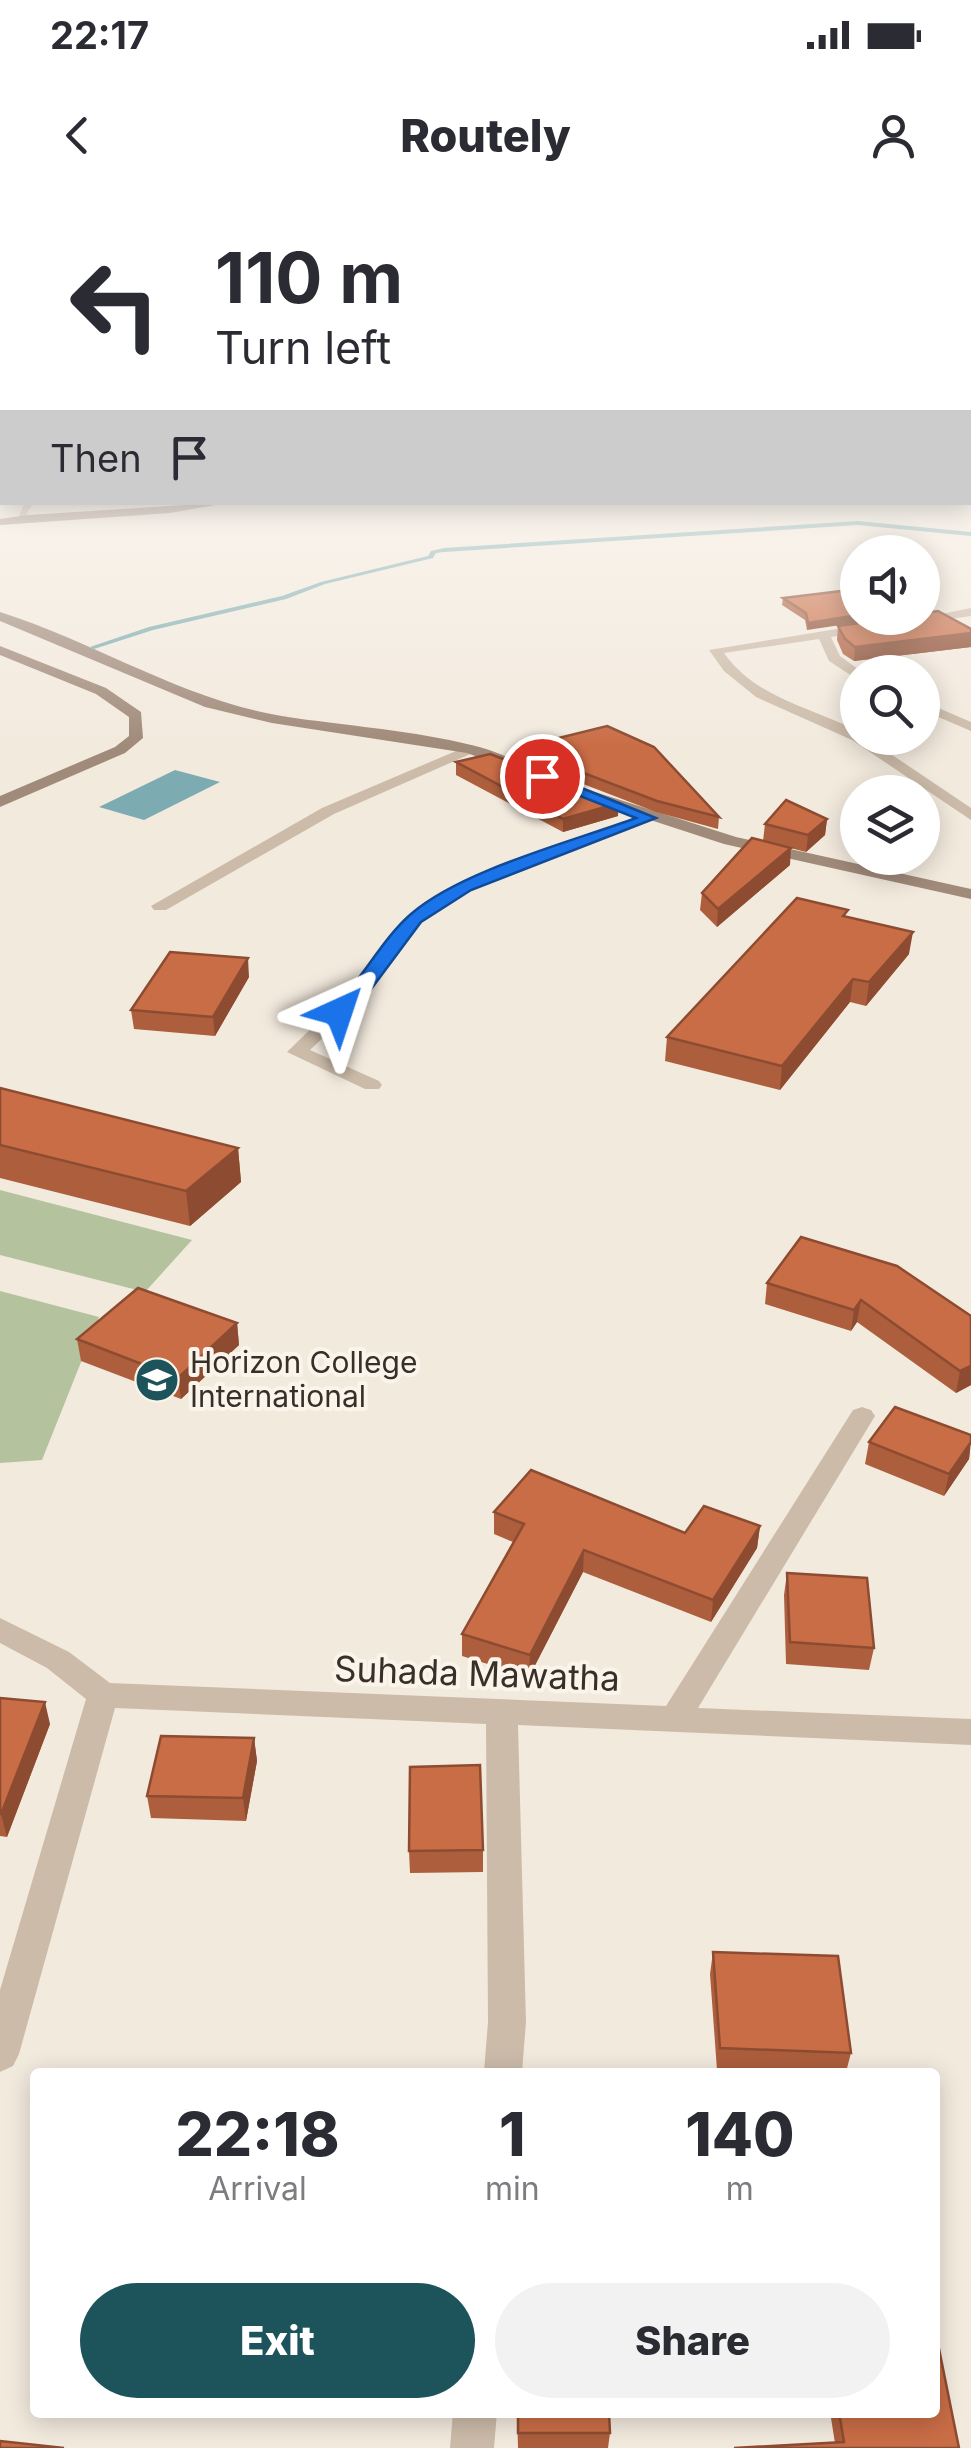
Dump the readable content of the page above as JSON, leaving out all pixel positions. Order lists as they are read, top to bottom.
{
  "streets": {
    "street": ["Suhada Mawatha"]
  },
  "places": {
    "school or university": ["Horizon College International"]
  },
  "page": {
    "status": "22:17",
    "header": "Routely",
    "turn": ["110 m", "Turn left"],
    "then": "Then",
    "eta": [
      "22:18",
      "Arrival",
      "1",
      "min",
      "140",
      "m"
    ],
    "buttons": ["Exit", "Share"]
  }
}
